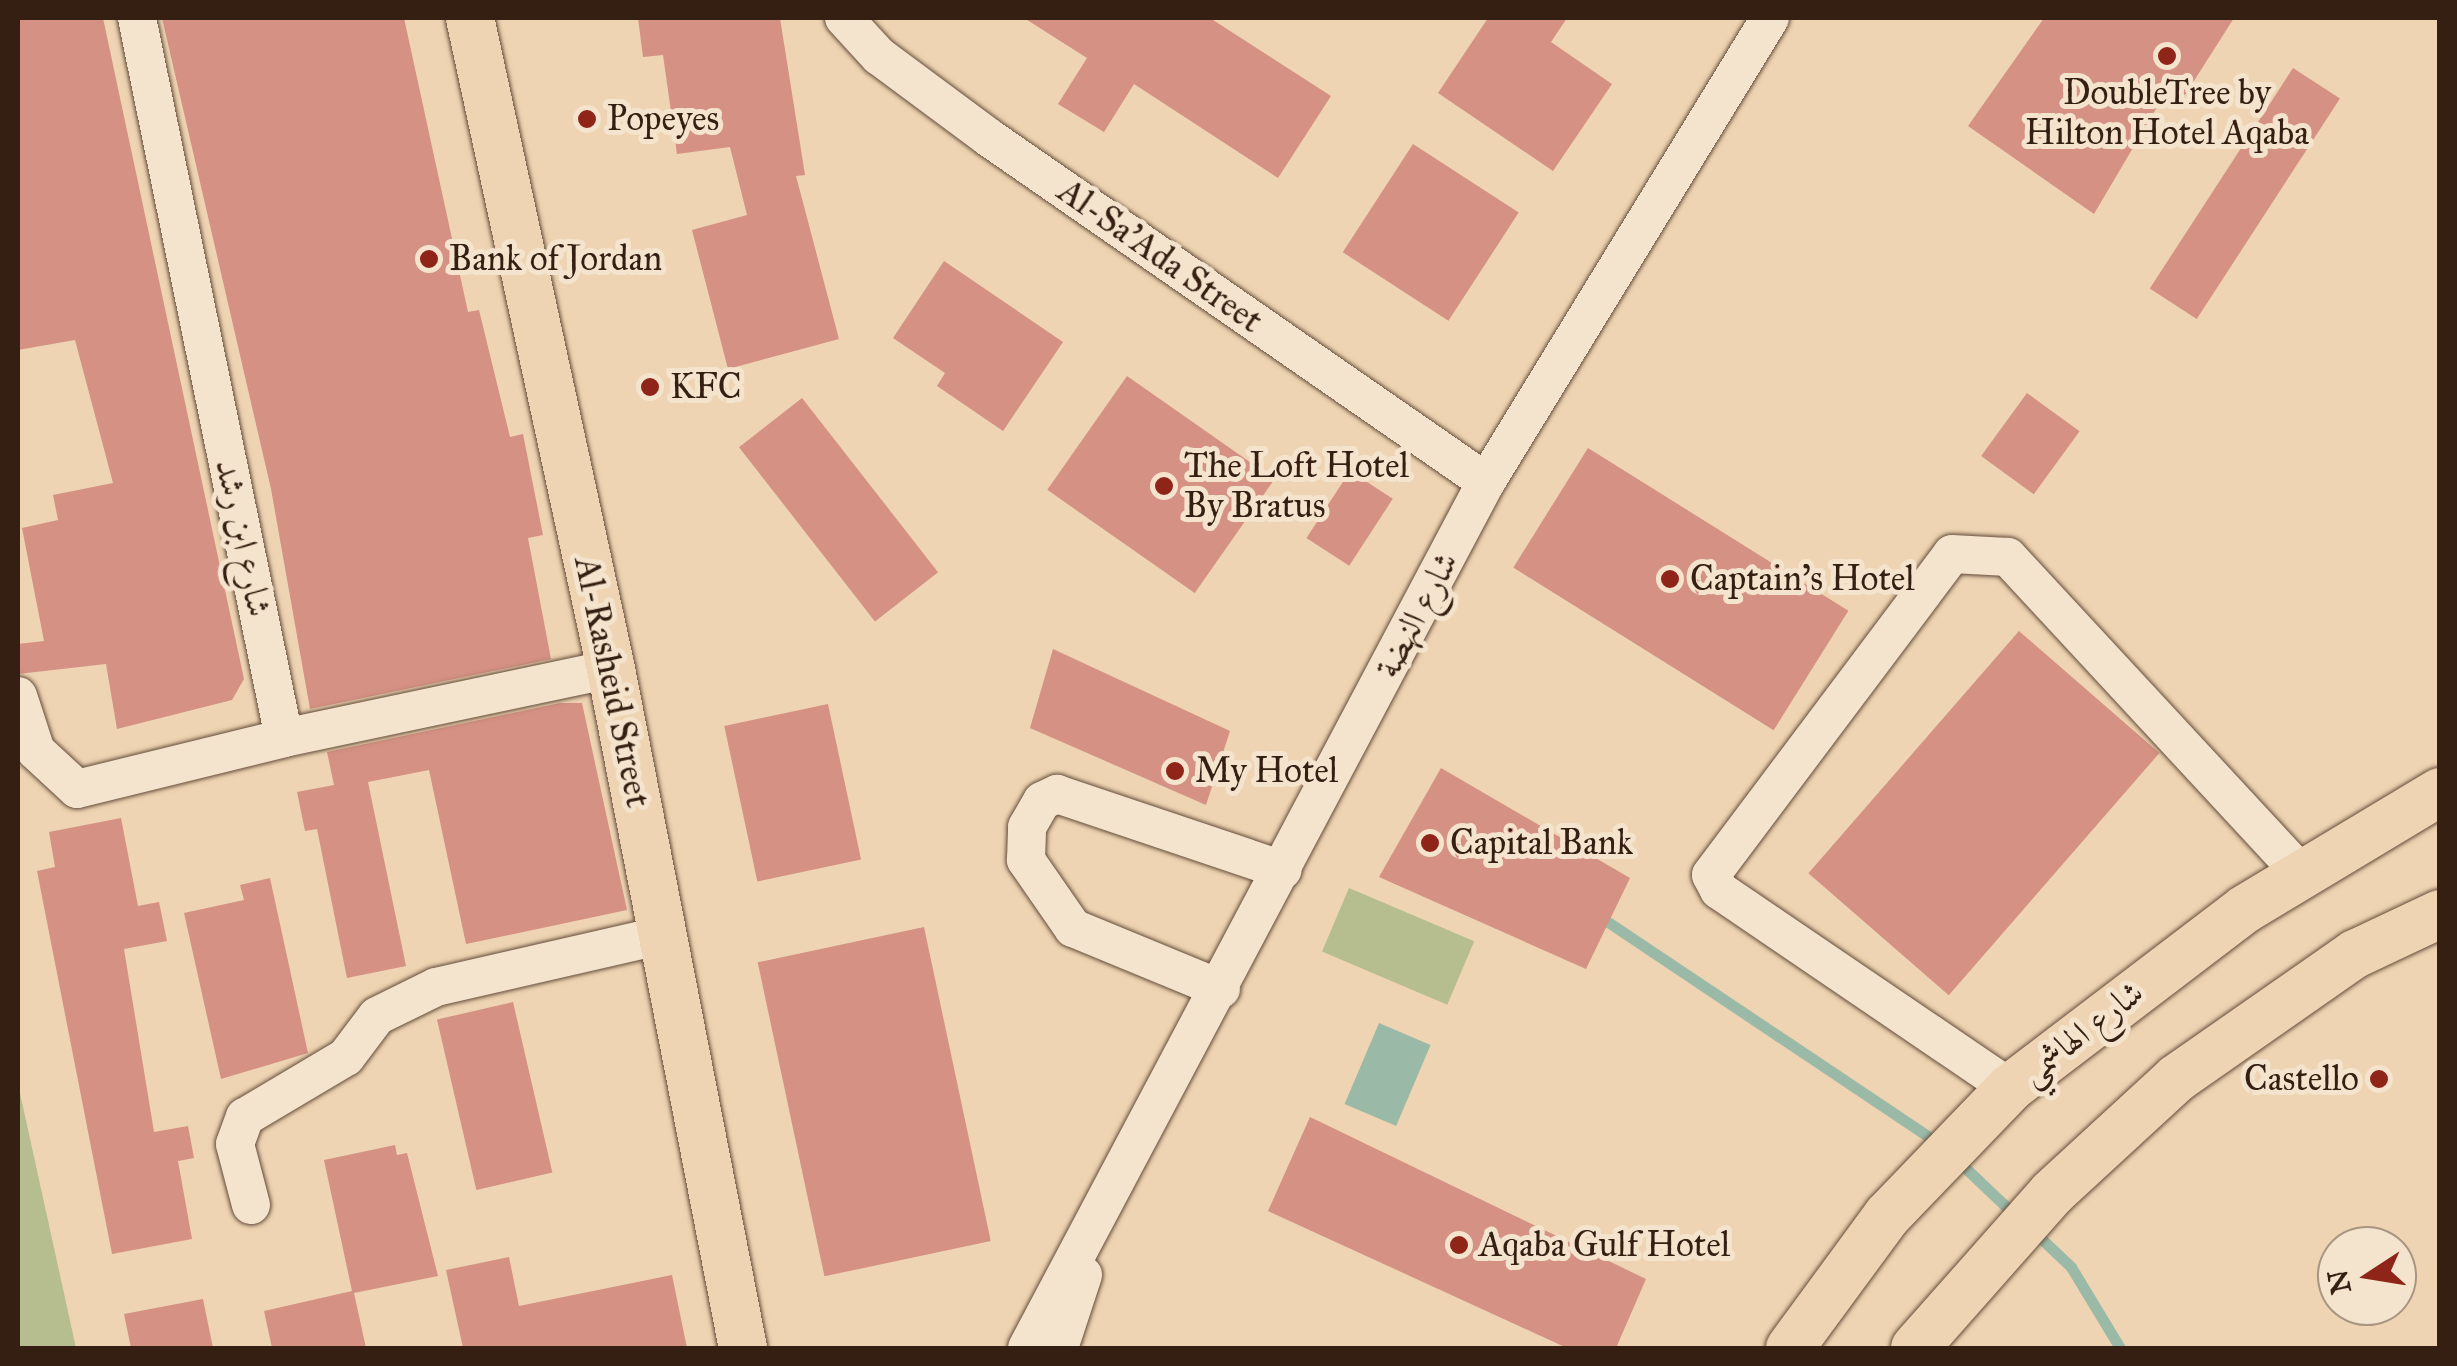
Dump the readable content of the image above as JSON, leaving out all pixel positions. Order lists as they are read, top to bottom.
{
  "streets": {
    "main road": ["Al-Rasheid Street", "شارع الهاشمي"],
    "street": ["Al-Sa'Ada Street", "شارع ابن رشد", "شارع النهضة"]
  },
  "crossings": [
    ["Al-Sa'Ada Street", "شارع النهضة"]
  ],
  "places": [
    "DoubleTree by Hilton Hotel Aqaba",
    "Popeyes",
    "Bank of Jordan",
    "KFC",
    "The Loft Hotel By Bratus",
    "Captain's Hotel",
    "My Hotel",
    "Capital Bank",
    "Castello",
    "Aqaba Gulf Hotel"
  ],
  "north": "left"
}
